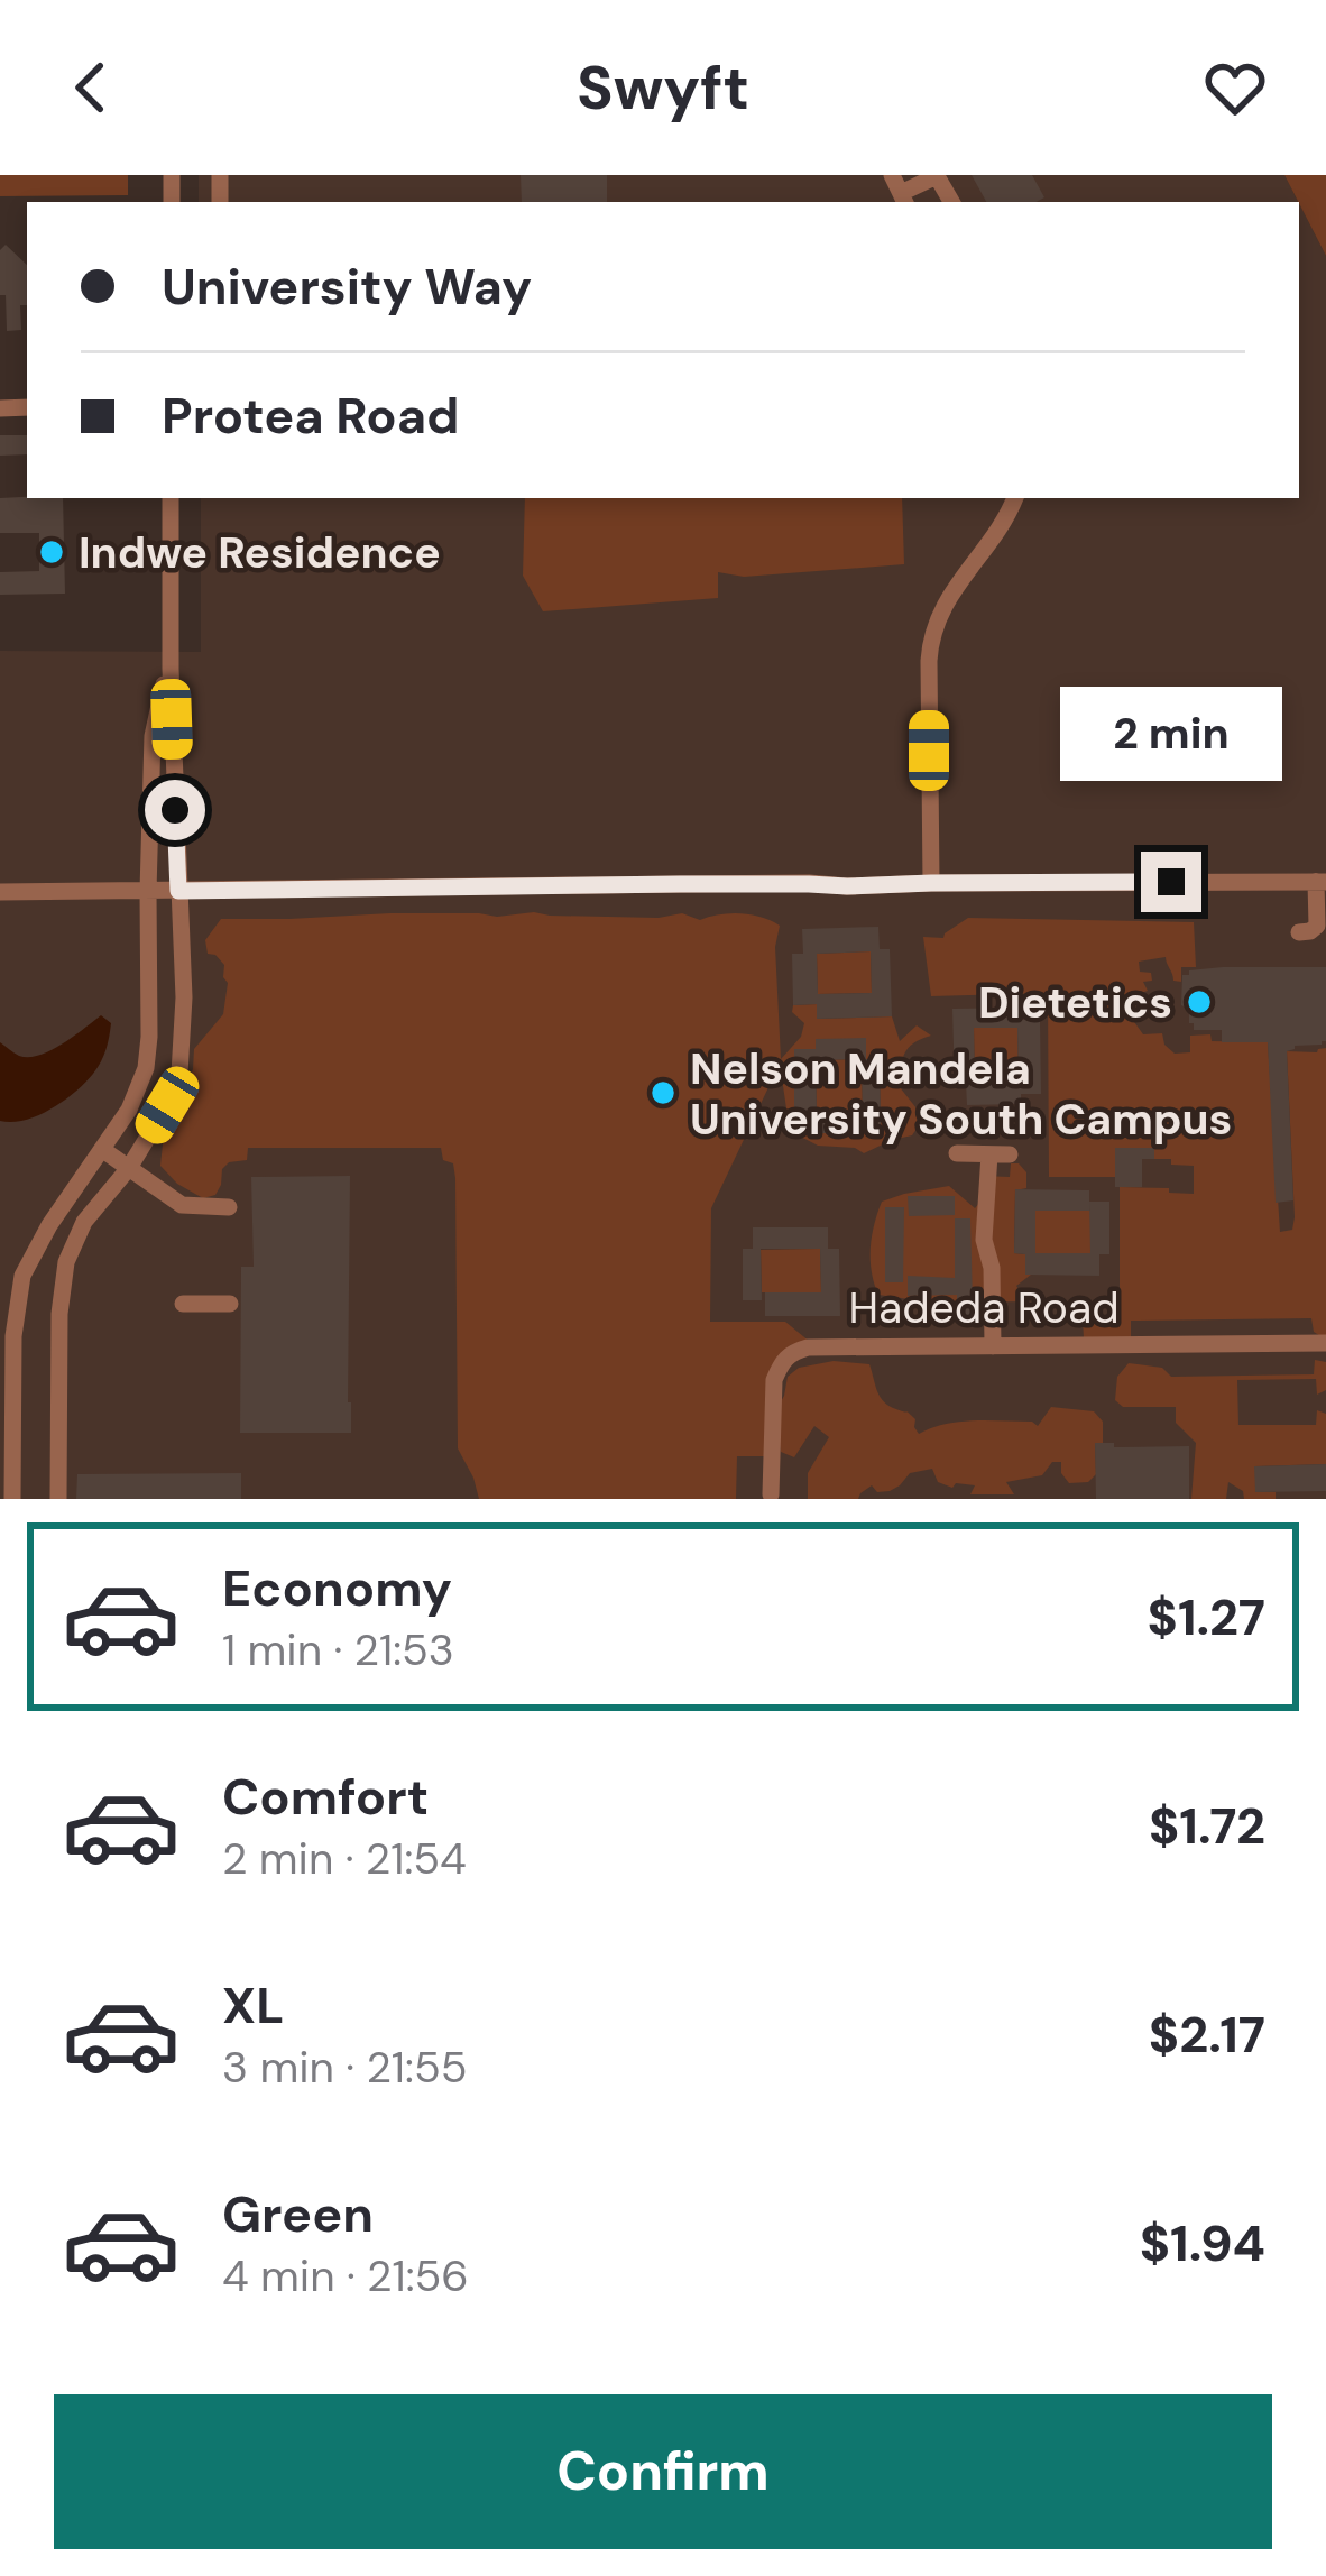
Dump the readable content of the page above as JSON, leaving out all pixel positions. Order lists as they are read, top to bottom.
{
  "streets": {
    "lane": ["Hadeda Road"]
  },
  "places": ["Indwe Residence", "Dietetics", "Nelson Mandela University South Campus"],
  "page": {
    "header": "Swyft",
    "banner": ["University Way", "Protea Road"],
    "bubble": "2 min",
    "list": [
      {
        "name": "Economy",
        "note": "1 min · 21:53",
        "value": "$1.27"
      },
      {
        "name": "Comfort",
        "note": "2 min · 21:54",
        "value": "$1.72"
      },
      {
        "name": "XL",
        "note": "3 min · 21:55",
        "value": "$2.17"
      },
      {
        "name": "Green",
        "note": "4 min · 21:56",
        "value": "$1.94"
      }
    ],
    "buttons": "Confirm"
  }
}
